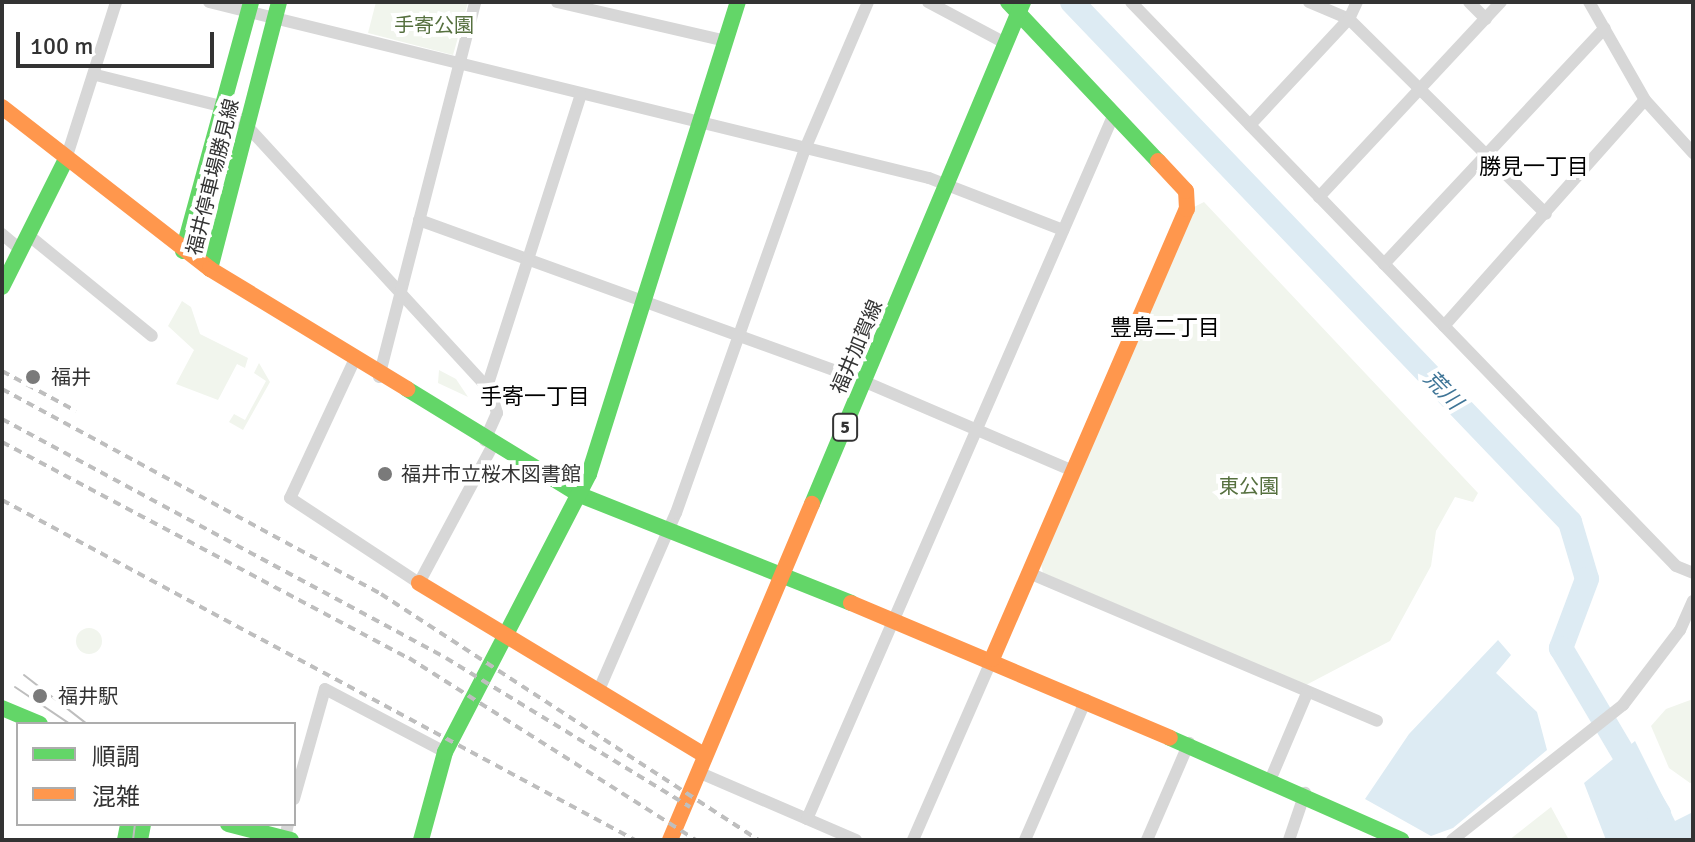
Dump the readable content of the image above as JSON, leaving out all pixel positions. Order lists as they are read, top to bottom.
{
  "streets": {
    "street": ["福井停車場勝見線", "福井加賀線", "5"]
  },
  "districts": ["勝見一丁目", "豊島二丁目", "手寄一丁目"],
  "water": ["荒川"],
  "parks": ["手寄公園", "東公園"],
  "places": ["福井", "福井市立桜木図書館", "福井駅"],
  "legend": ["順調", "混雑"],
  "scale_bar": "100 m"
}
